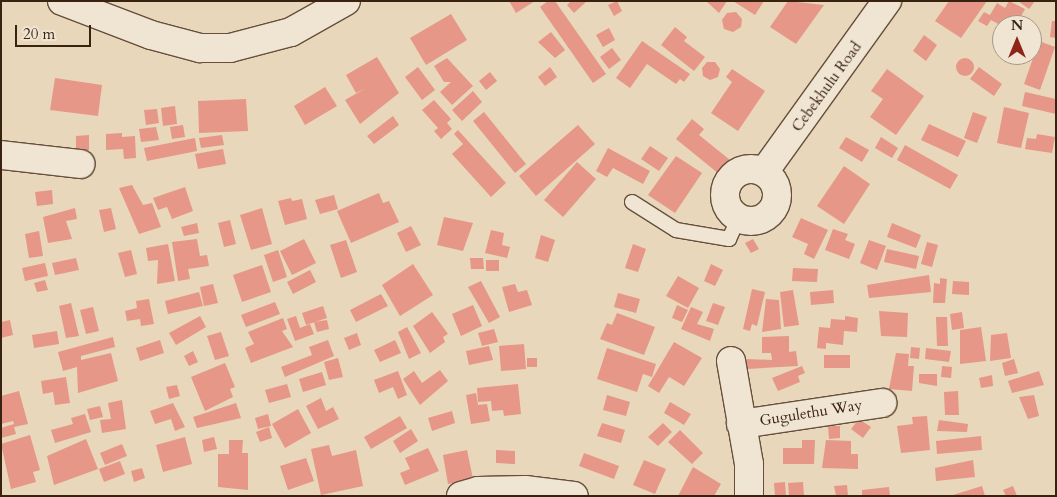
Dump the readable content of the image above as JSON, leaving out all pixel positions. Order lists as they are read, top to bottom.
{
  "streets": {
    "street": ["Cebekhulu Road", "Gugulethu Way"]
  },
  "scale_bar": "20 m",
  "north": "top"
}
